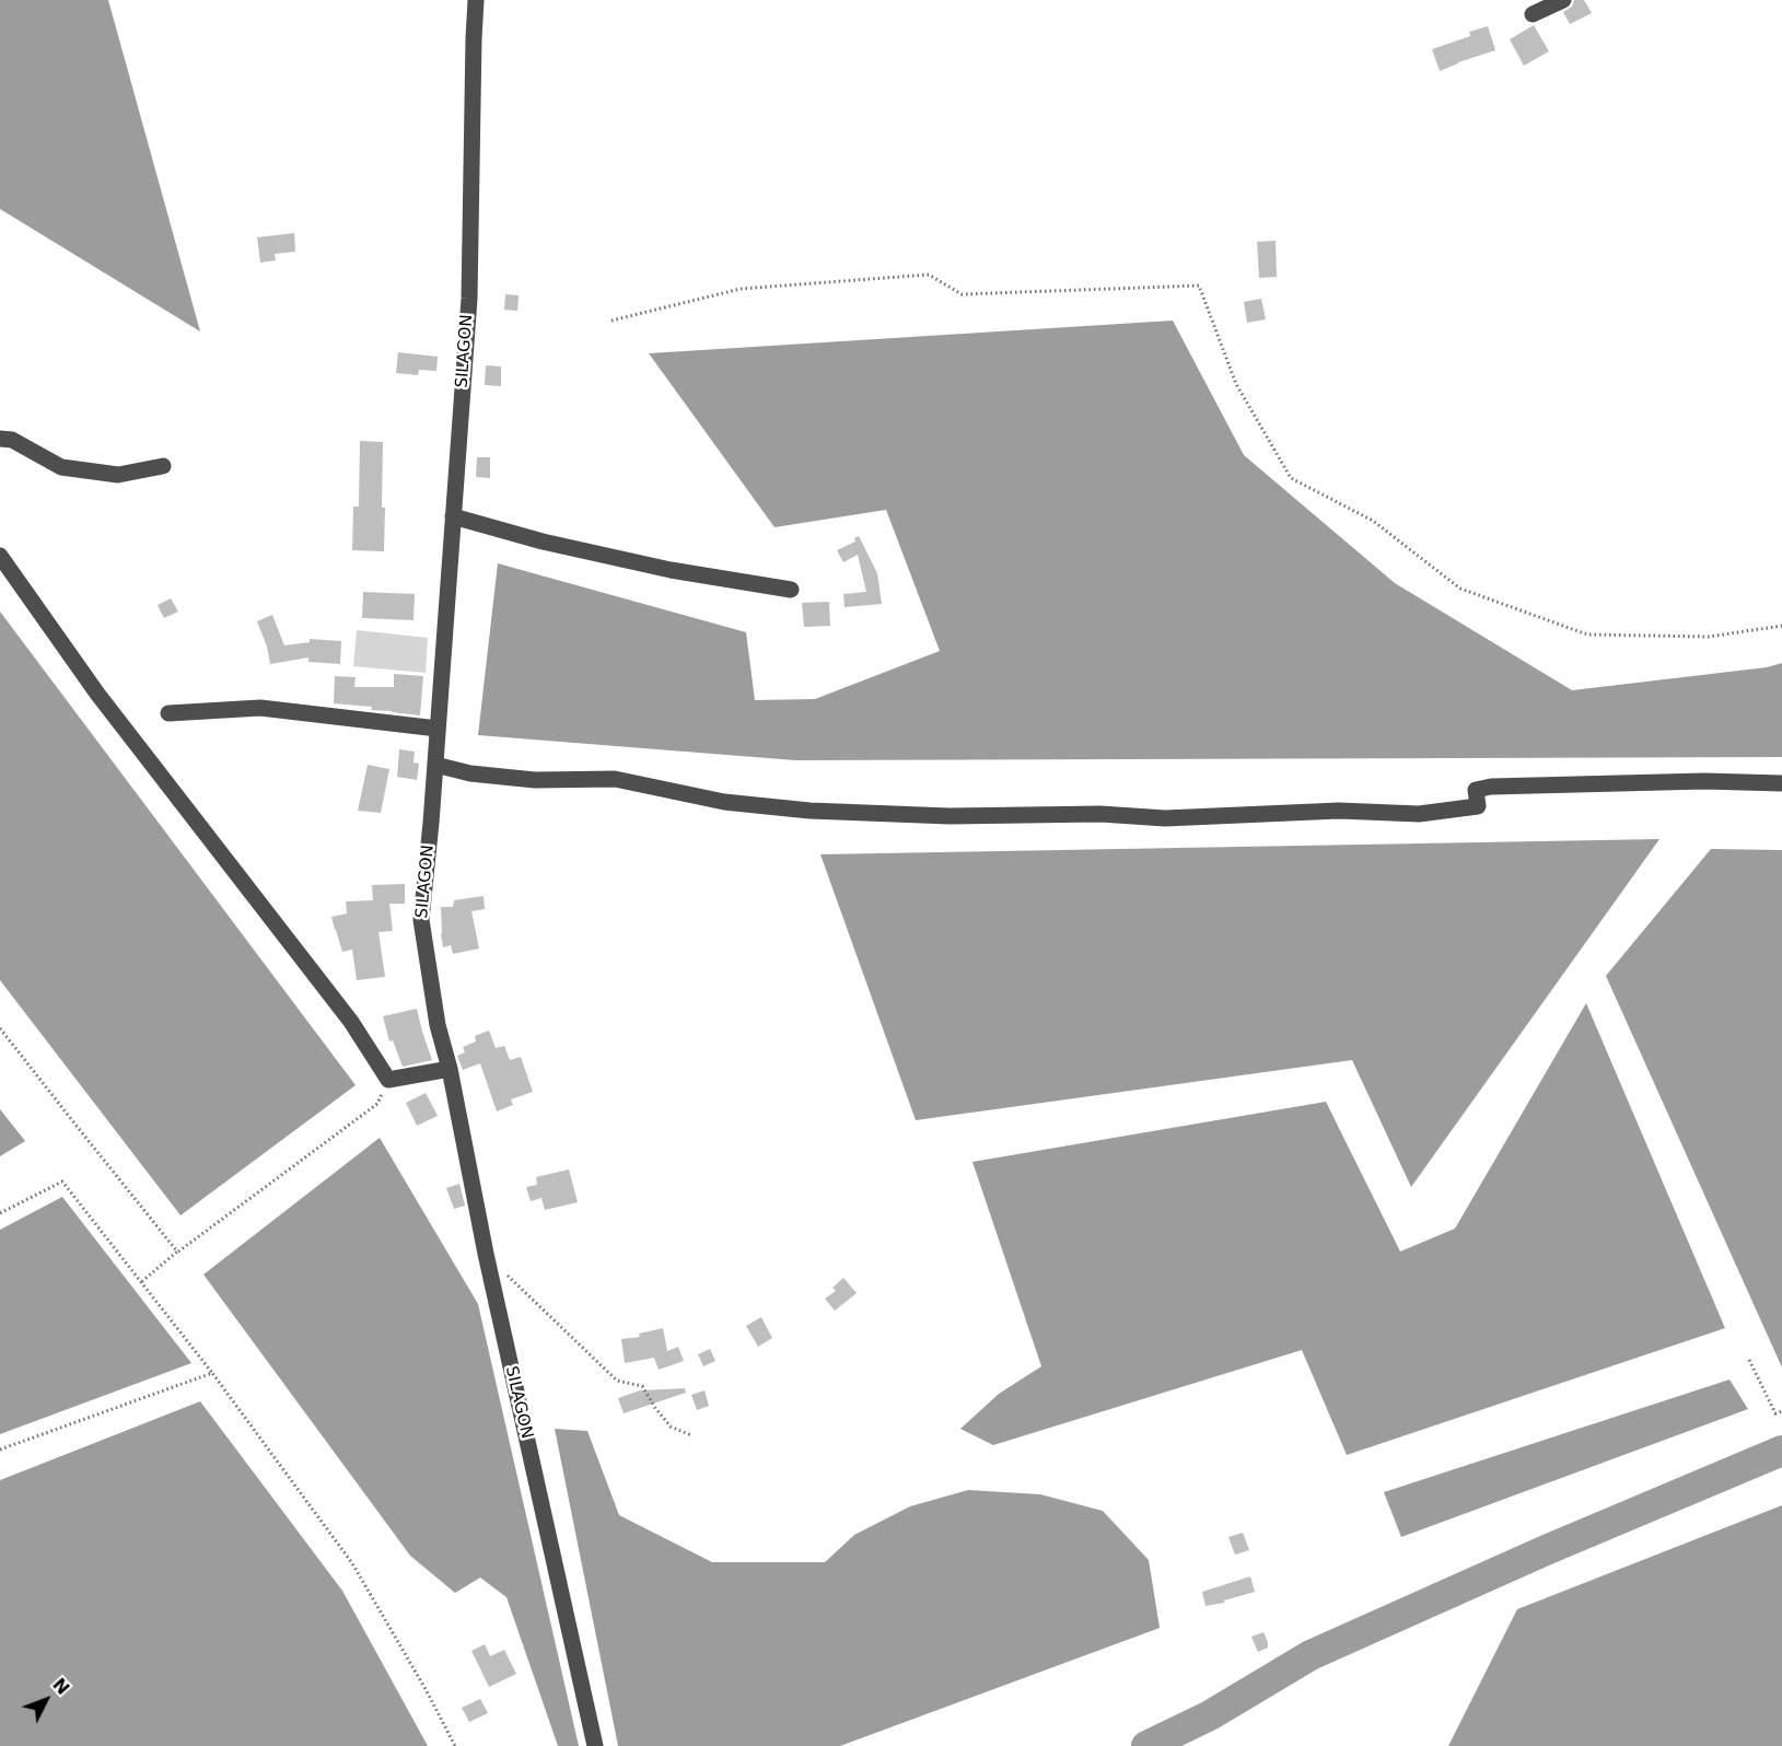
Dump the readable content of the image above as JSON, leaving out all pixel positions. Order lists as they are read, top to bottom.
{
  "streets": {
    "street": ["SILAGON"]
  },
  "north": "top right"
}
